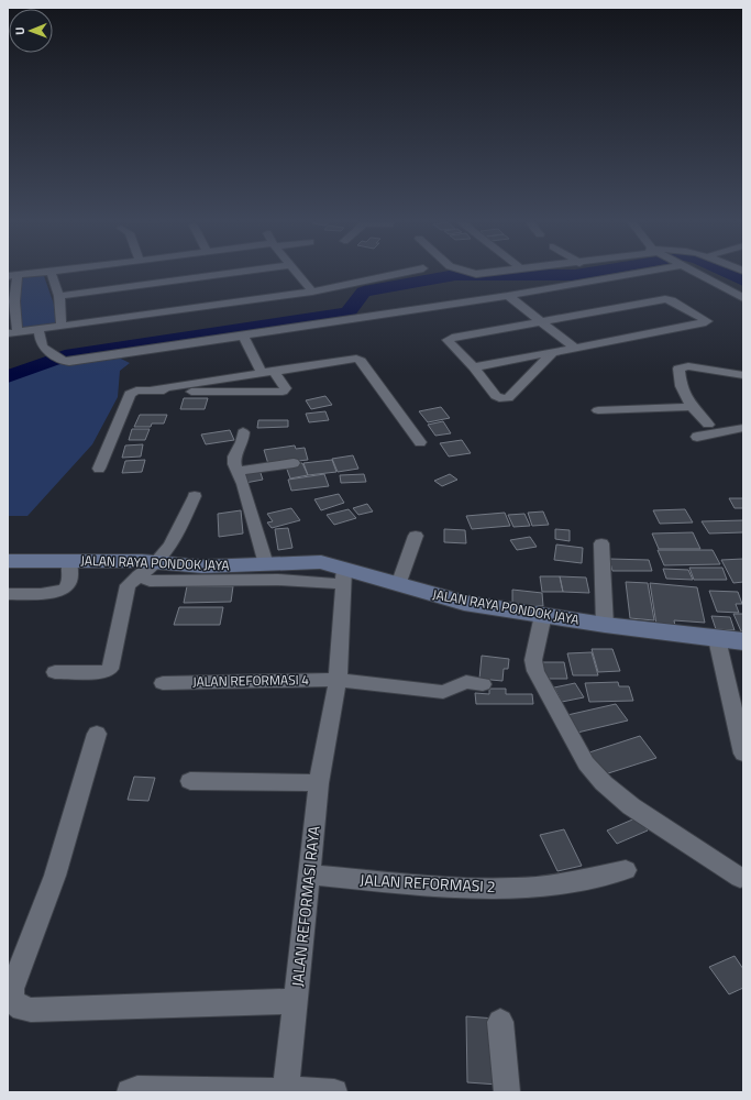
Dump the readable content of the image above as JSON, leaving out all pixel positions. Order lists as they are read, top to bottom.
{
  "streets": {
    "main road": ["JALAN RAYA PONDOK JAYA"],
    "street": ["JALAN REFORMASI 4", "JALAN REFORMASI 2", "JALAN REFORMASI RAYA"]
  },
  "crossings": [
    ["JALAN RAYA PONDOK JAYA", "JALAN REFORMASI RAYA"],
    ["JALAN REFORMASI 4", "JALAN REFORMASI RAYA"],
    ["JALAN REFORMASI 2", "JALAN REFORMASI RAYA"]
  ],
  "north": "left"
}
